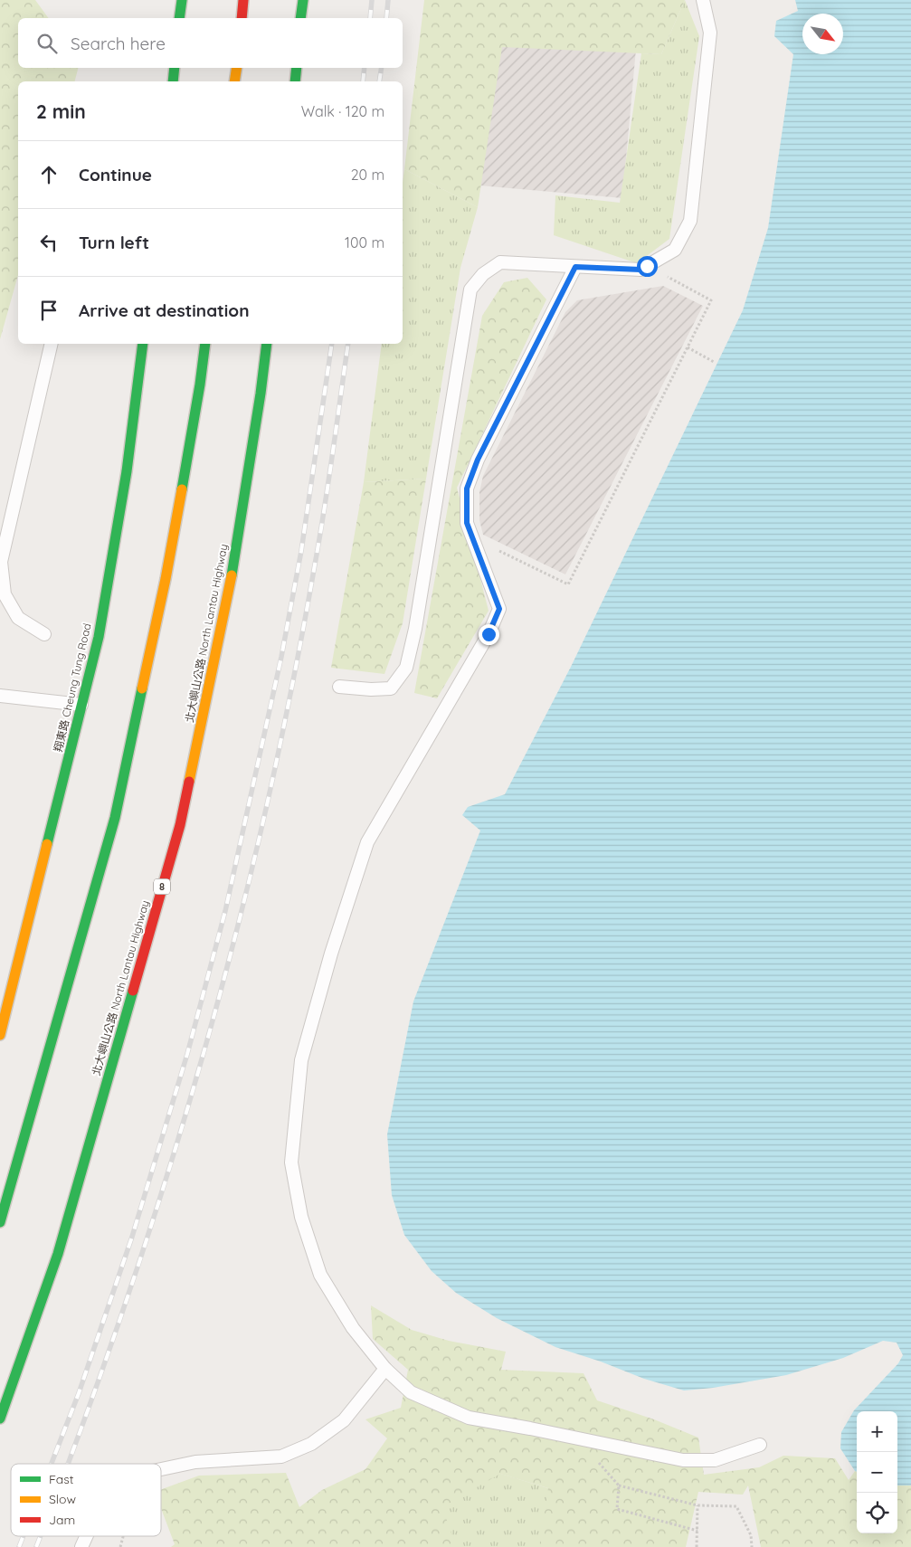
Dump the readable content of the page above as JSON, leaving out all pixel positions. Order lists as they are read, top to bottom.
{
  "streets": {
    "main road": ["北大嶼山公路 North Lantau Highway", "翔東路 Cheung Tung Road", "8"]
  },
  "legend": ["Fast", "Slow", "Jam"],
  "north": "bottom right",
  "page": {
    "search": "Search here",
    "heading": ["2 min", "Walk · 120 m"],
    "list": [
      ["Continue", "20 m"],
      ["Turn left", "100 m"],
      "Arrive at destination"
    ],
    "map_buttons": ["+", "−"]
  }
}
